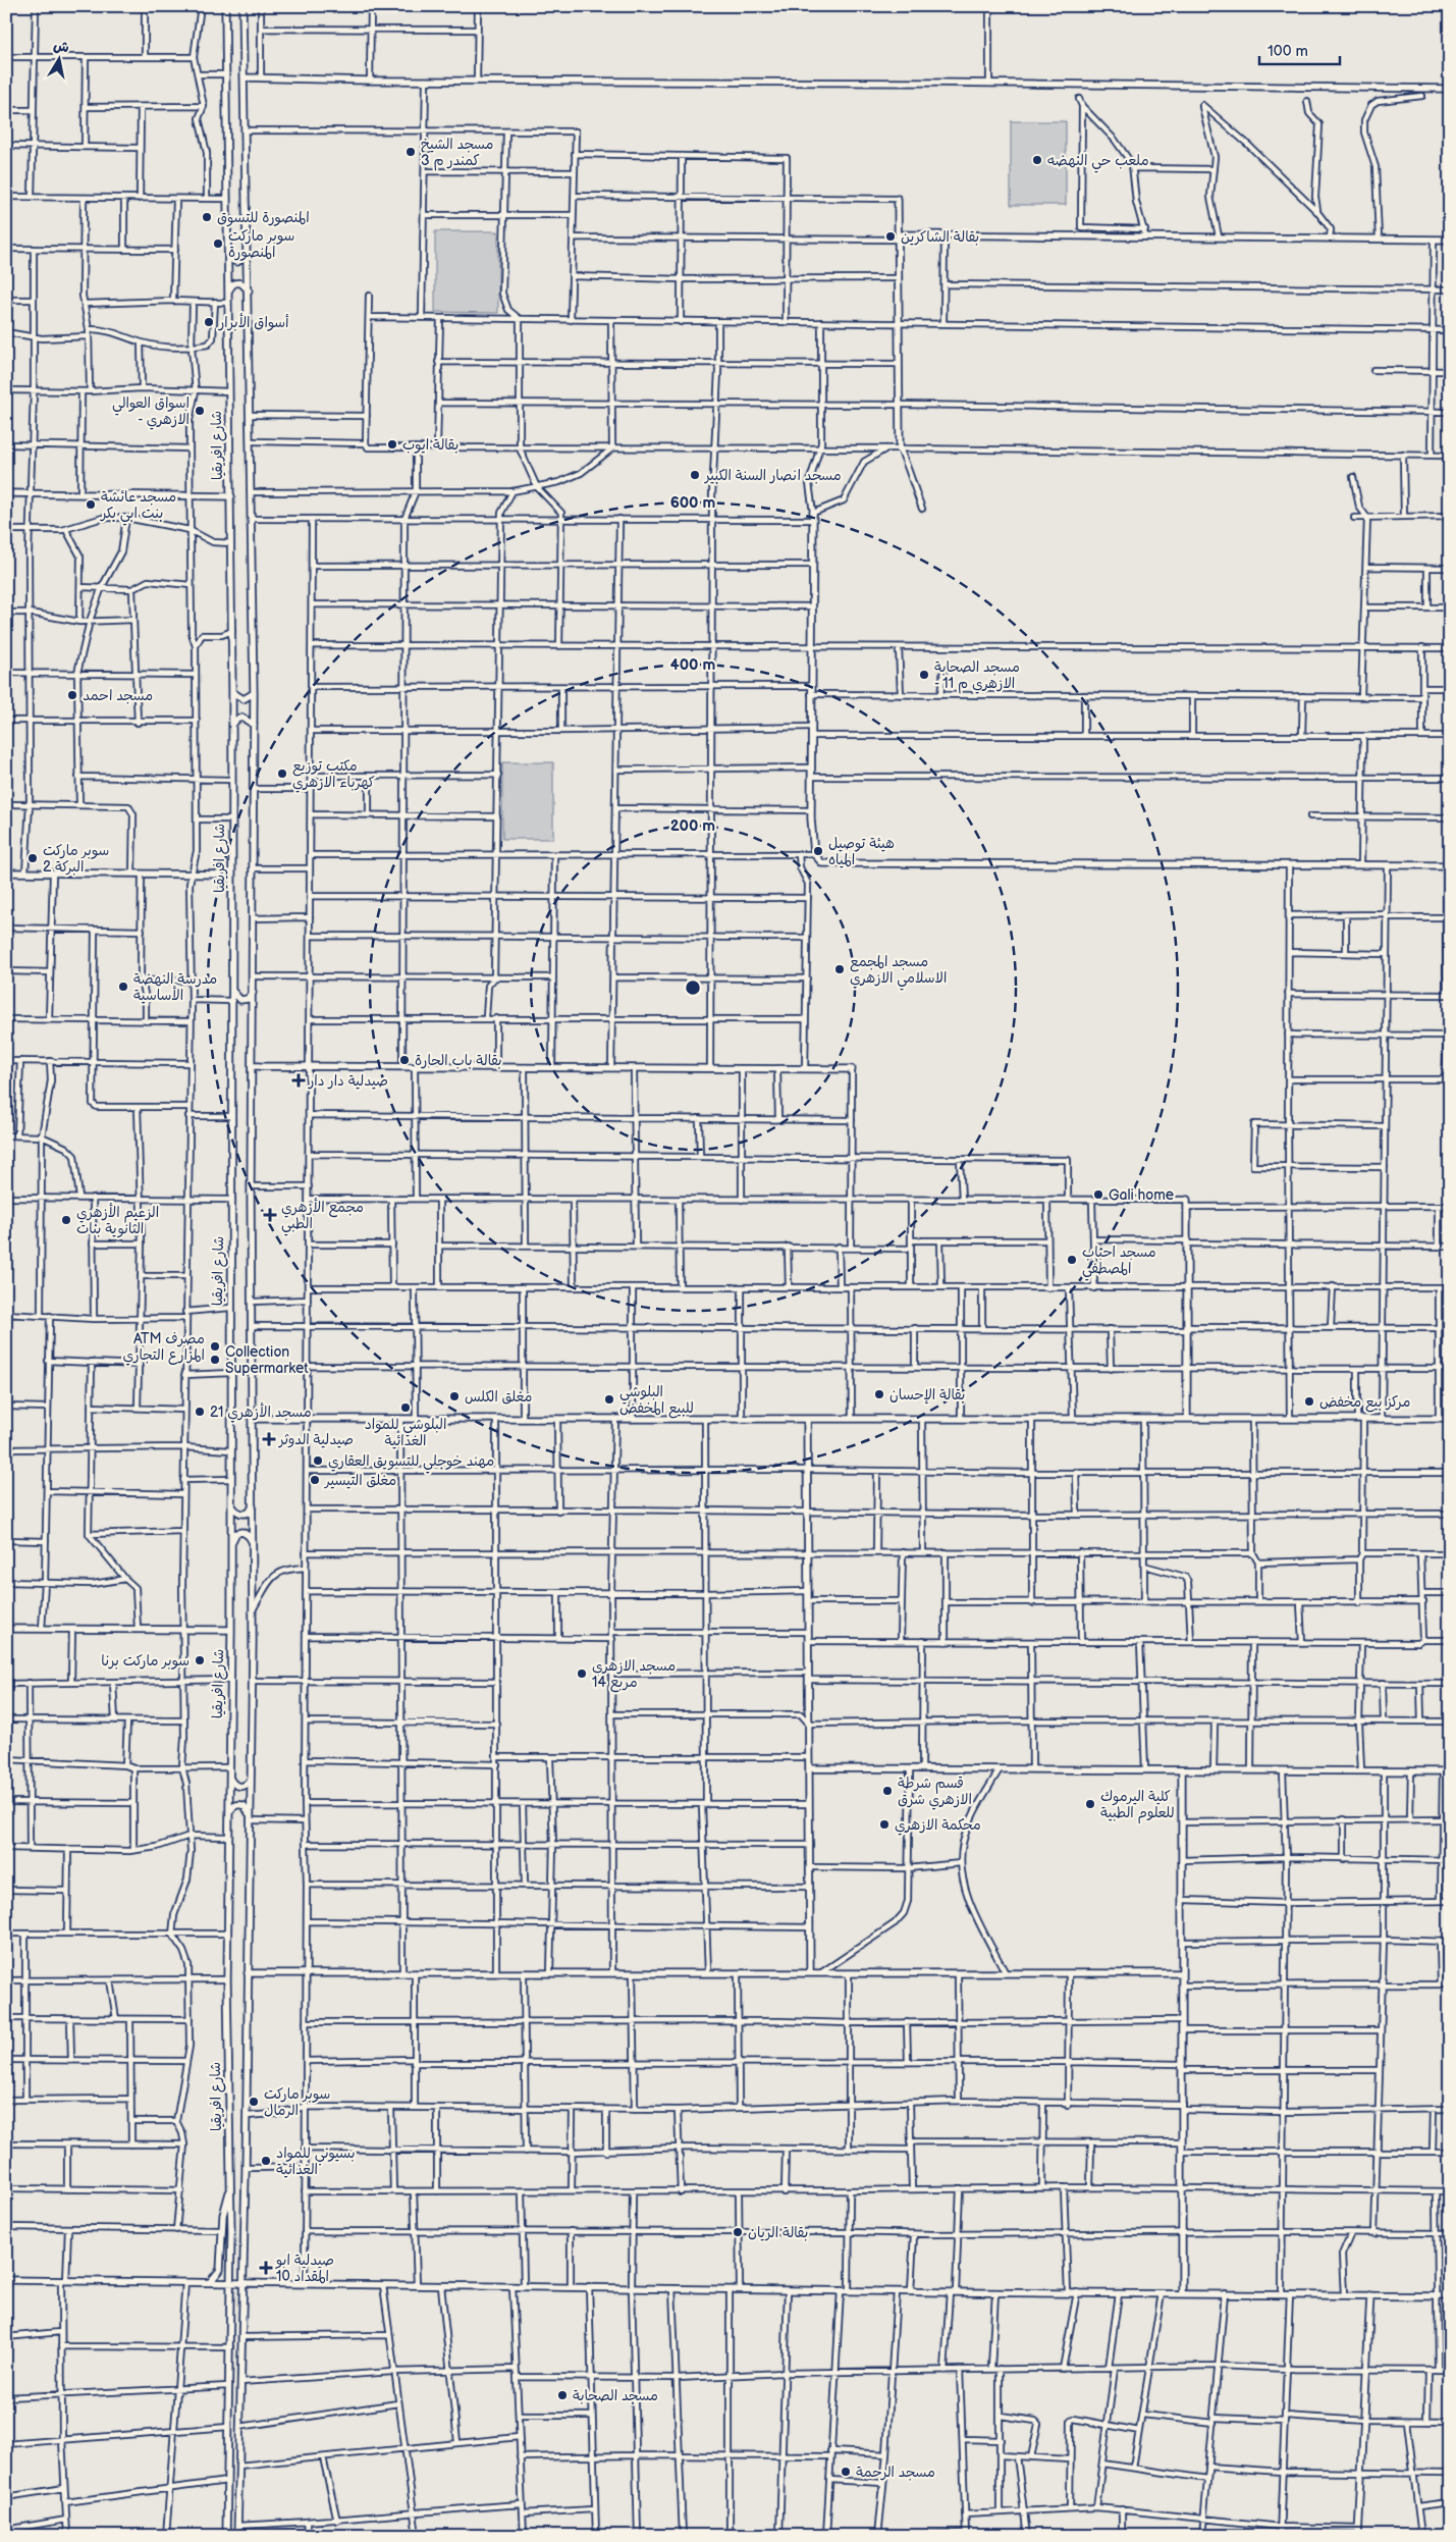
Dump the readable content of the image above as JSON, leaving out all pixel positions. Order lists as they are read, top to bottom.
{
  "streets": {
    "street": ["شارع افريقيا"]
  },
  "places": {
    "other": [
      "مسجد الشيخ كمندر م 3",
      "ملعب حي النهضه",
      "المنصورة للتسوق",
      "بقالة الشاكرين",
      "سوبر ماركت المنصورة",
      "أسواق الأبرار",
      "اسواق العوالي - الازهري",
      "بقالة ايوب",
      "مسجد انصار السنة الكبير",
      "مسجد عائشة بنت ابي بكر",
      "مسجد الصحابة - الازهري م 11",
      "مسجد احمد",
      "مكتب توزيع كهرباء الازهري",
      "هيئة توصيل المياه",
      "سوبر ماركت البركة 2",
      "مسجد المجمع الاسلامي الازهري",
      "مدرسة النهضة الأساسية",
      "بقالة باب الحارة",
      "Gali home",
      "الزعيم الأزهري الثانوية بنات",
      "مسجد احباب المصطفي",
      "ATM مصرف المزارع التجاري",
      "Collection Supermarket",
      "بقالة الإحسان",
      "مغلق الكلس",
      "البلوشي للبيع المخفض",
      "مركز بيع مخفض",
      "البلوشي للمواد الغدائية",
      "مسجد الأزهري 21",
      "مهند خوجلي للتسويق العقاري",
      "مغلق التيسير",
      "سوبر ماركت برنا",
      "مسجد الازهري مربع 14",
      "قسم شرطة الازهري شرق",
      "كلية اليرموك للعلوم الطبية",
      "محكمة الازهري",
      "سوبر ماركت الرمال",
      "بسيوني للمواد الغذائية",
      "بقالة الريان",
      "مسجد الصحابة",
      "مسجد الرحمة"
    ],
    "health": [
      "صيدلية دار دار",
      "مجمع الأزهري الطبي",
      "صيدلية الدوثر",
      "صيدلية ابو المقداد 10"
    ]
  },
  "scale_bar": "100 m",
  "north": "top",
  "rings": ["600 m", "400 m", "200 m"]
}
